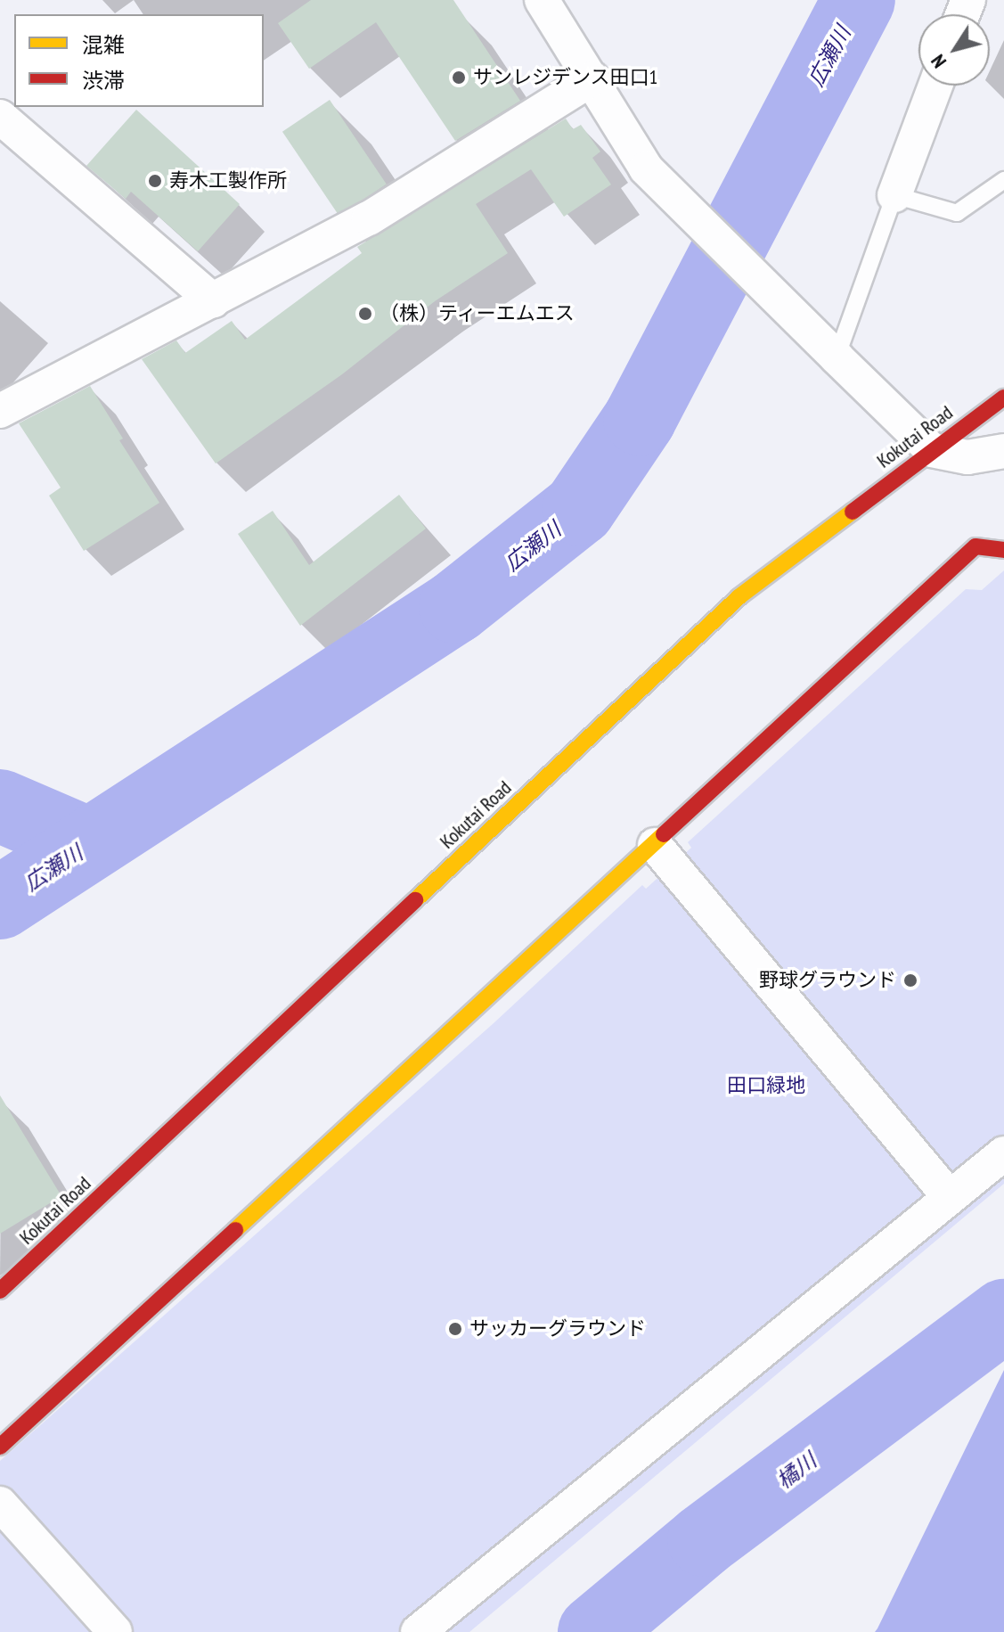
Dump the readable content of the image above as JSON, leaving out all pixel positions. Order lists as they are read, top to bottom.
{
  "streets": {
    "street": ["Kokutai Road"]
  },
  "water": ["広瀬川", "橘川"],
  "parks": ["田口緑地"],
  "places": [
    "サンレジデンス田口1",
    "寿木工製作所",
    "（株）ティーエムエス",
    "野球グラウンド",
    "サッカーグラウンド"
  ],
  "legend": ["混雑", "渋滞"],
  "north": "bottom left"
}
